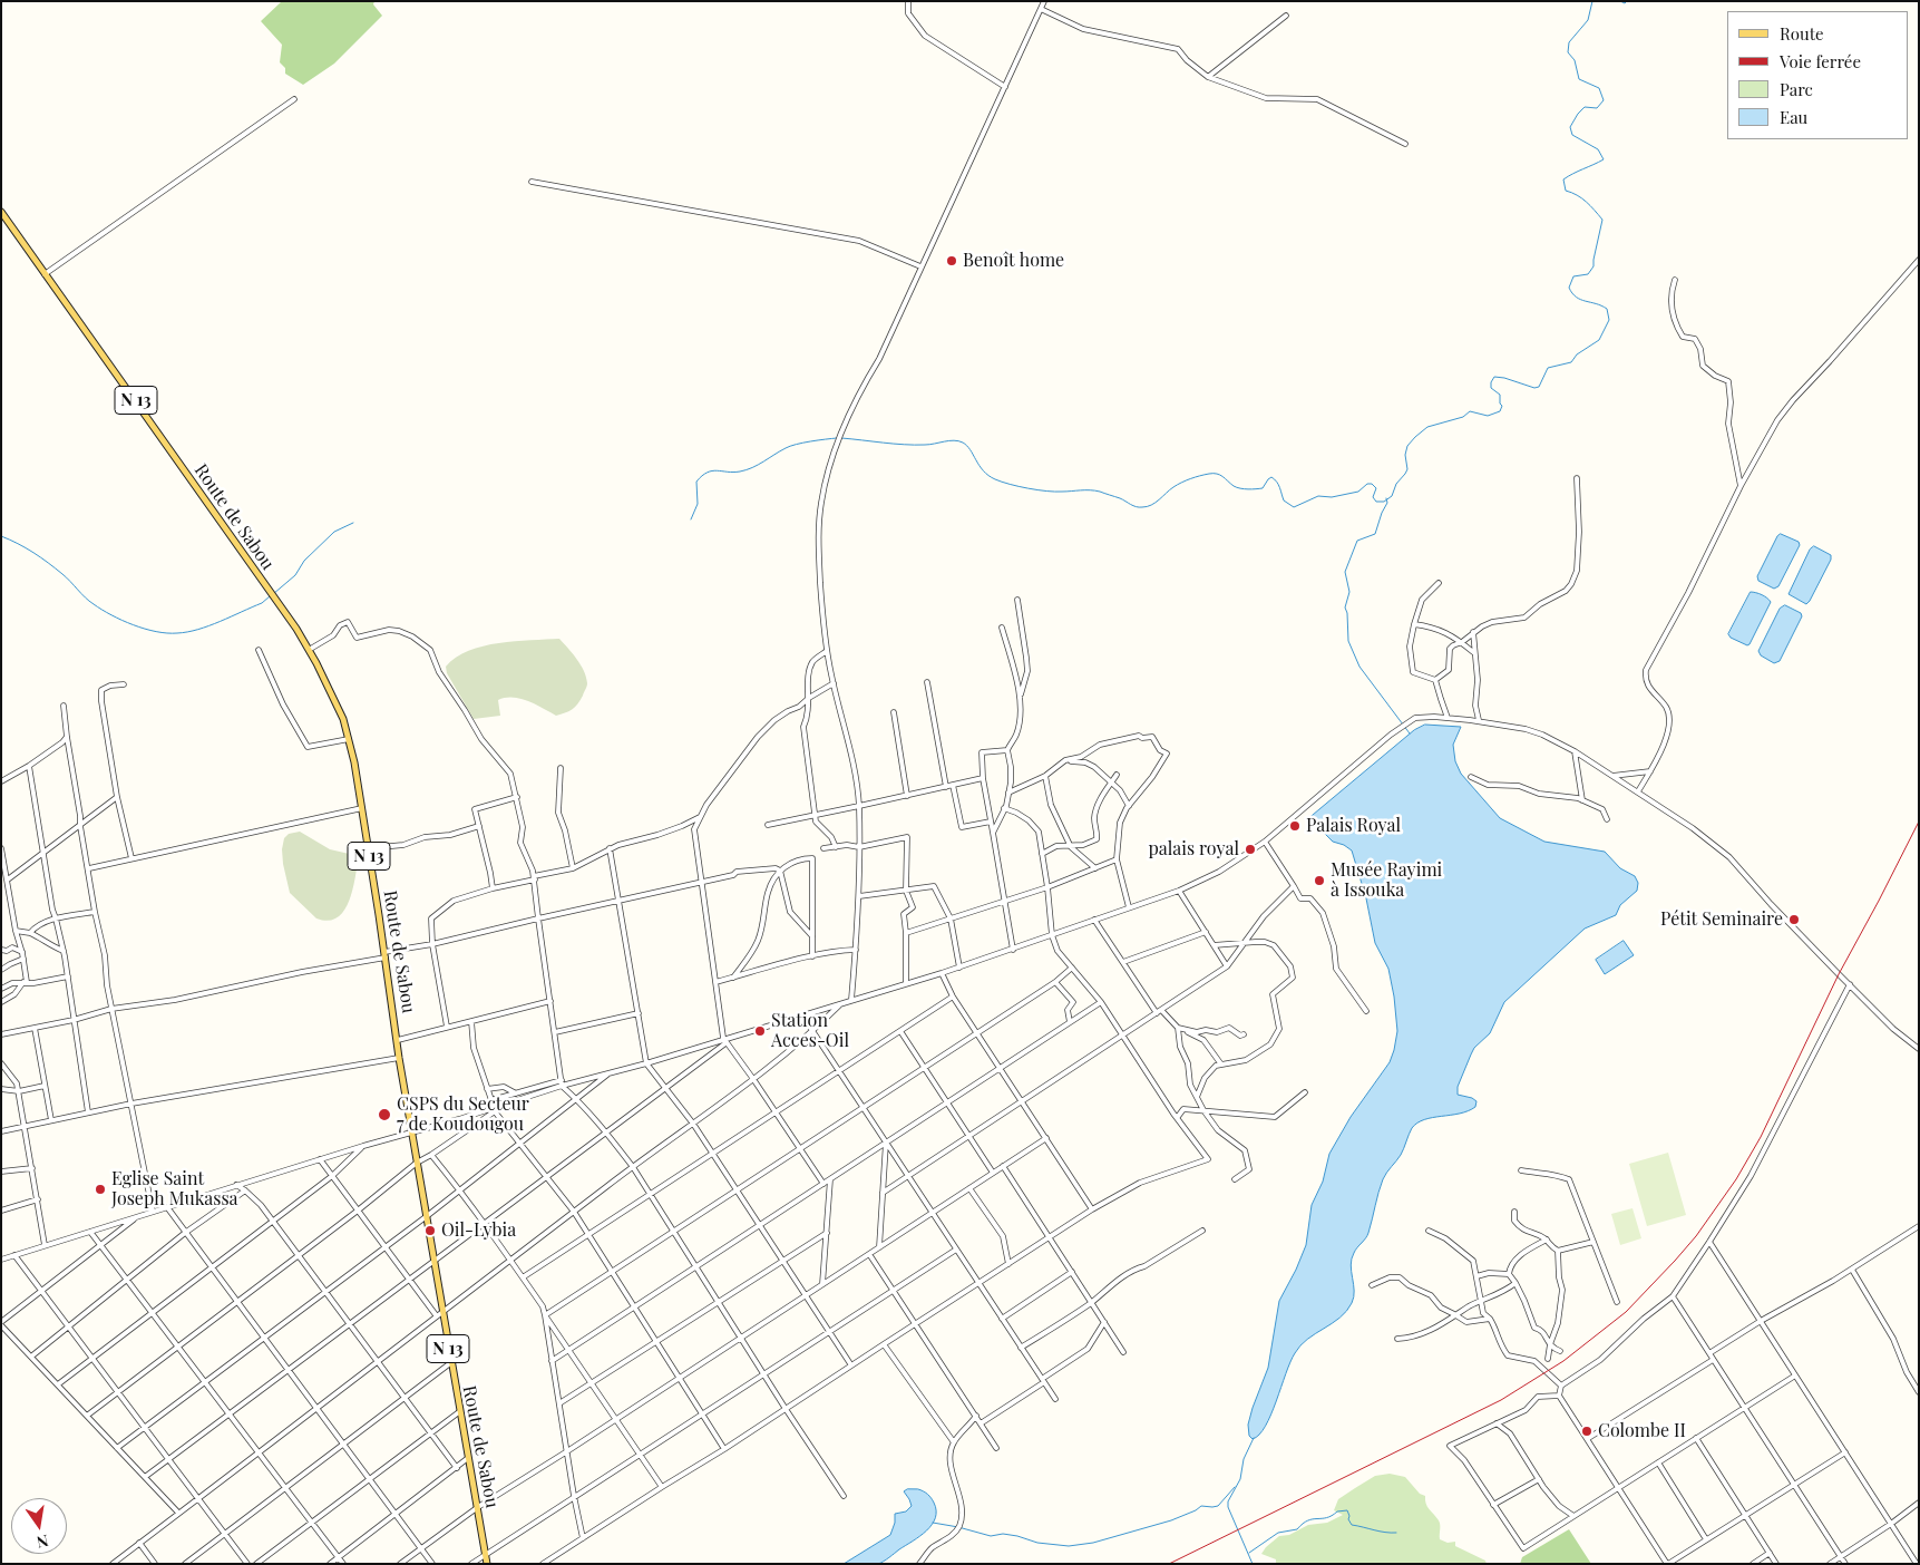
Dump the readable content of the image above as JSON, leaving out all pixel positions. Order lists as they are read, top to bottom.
{
  "streets": {
    "main road": ["N 13", "Route de Sabou"]
  },
  "places": [
    "Benoît home",
    "Palais Royal",
    "palais royal",
    "Musée Rayimi à Issouka",
    "Pétit Seminaire",
    "Station Acces-Oil",
    "CSPS du Secteur 7 de Koudougou",
    "Eglise Saint Joseph Mukassa",
    "Oil-Lybia",
    "Colombe II"
  ],
  "legend": [
    "Route",
    "Voie ferrée",
    "Parc",
    "Eau"
  ],
  "north": "bottom"
}
